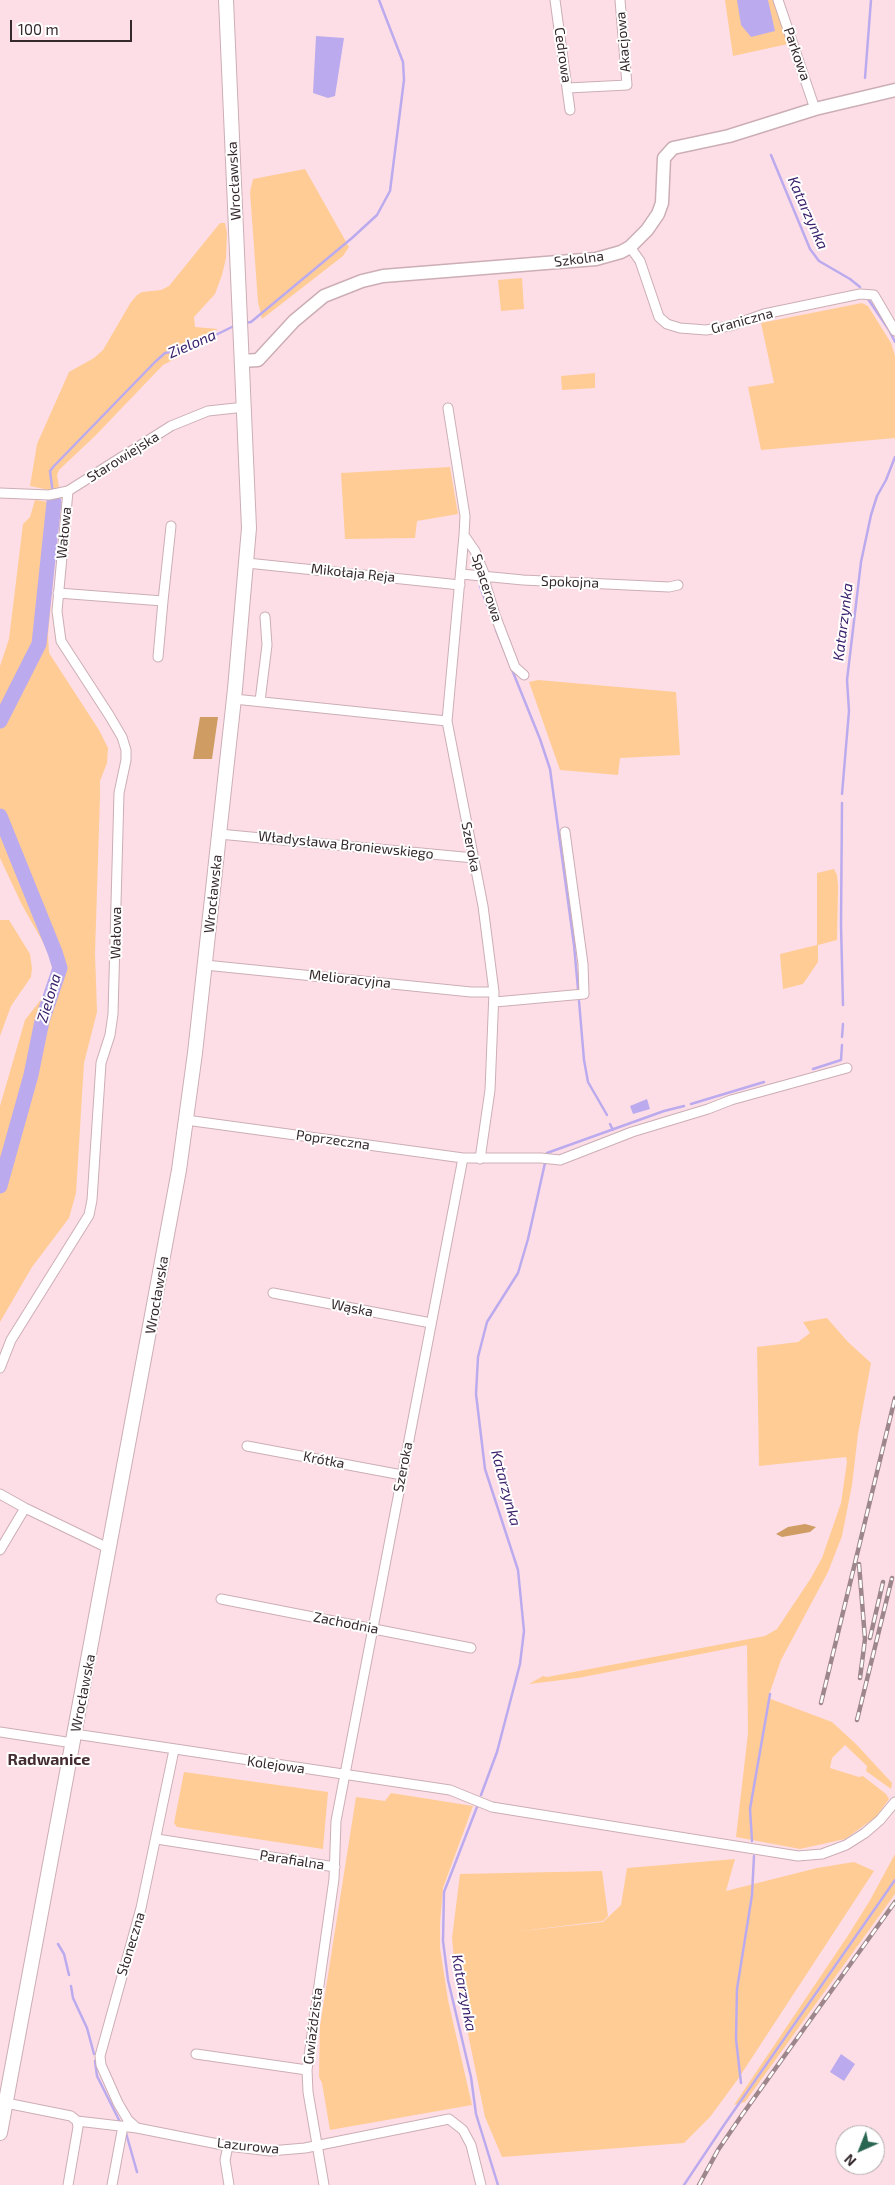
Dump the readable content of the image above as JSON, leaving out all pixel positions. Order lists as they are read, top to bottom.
{
  "streets": {
    "main road": ["Wrocławska"],
    "street": [
      "Akacjowa",
      "Parkowa",
      "Cedrowa",
      "Szkolna",
      "Graniczna",
      "Starowiejska",
      "Wałowa",
      "Mikołaja Reja",
      "Spokojna",
      "Spacerowa",
      "Władysława Broniewskiego",
      "Szeroka",
      "Melioracyjna",
      "Poprzeczna",
      "Wąska",
      "Krótka",
      "Zachodnia",
      "Kolejowa",
      "Parafialna",
      "Słoneczna",
      "Gwiaździsta",
      "Lazurowa"
    ]
  },
  "crossings": [
    ["Akacjowa", "Cedrowa"],
    ["Parkowa", "Szkolna"],
    ["Wrocławska", "Szkolna"],
    ["Wrocławska", "Starowiejska"],
    ["Wrocławska", "Mikołaja Reja"],
    ["Wrocławska", "Władysława Broniewskiego"],
    ["Wrocławska", "Melioracyjna"],
    ["Wrocławska", "Poprzeczna"],
    ["Wrocławska", "Kolejowa"],
    ["Szkolna", "Graniczna"],
    ["Starowiejska", "Wałowa"],
    ["Mikołaja Reja", "Szeroka"],
    ["Spokojna", "Spacerowa"],
    ["Spokojna", "Szeroka"],
    ["Spacerowa", "Szeroka"],
    ["Władysława Broniewskiego", "Szeroka"],
    ["Szeroka", "Melioracyjna"],
    ["Szeroka", "Poprzeczna"],
    ["Szeroka", "Wąska"],
    ["Szeroka", "Krótka"],
    ["Szeroka", "Zachodnia"],
    ["Szeroka", "Kolejowa"],
    ["Szeroka", "Parafialna"],
    ["Kolejowa", "Parafialna"],
    ["Kolejowa", "Słoneczna"],
    ["Parafialna", "Słoneczna"],
    ["Parafialna", "Gwiaździsta"],
    ["Słoneczna", "Lazurowa"],
    ["Gwiaździsta", "Lazurowa"]
  ],
  "districts": ["Radwanice"],
  "water": ["Katarzynka", "Zielona"],
  "scale_bar": "100 m",
  "north": "bottom left"
}
